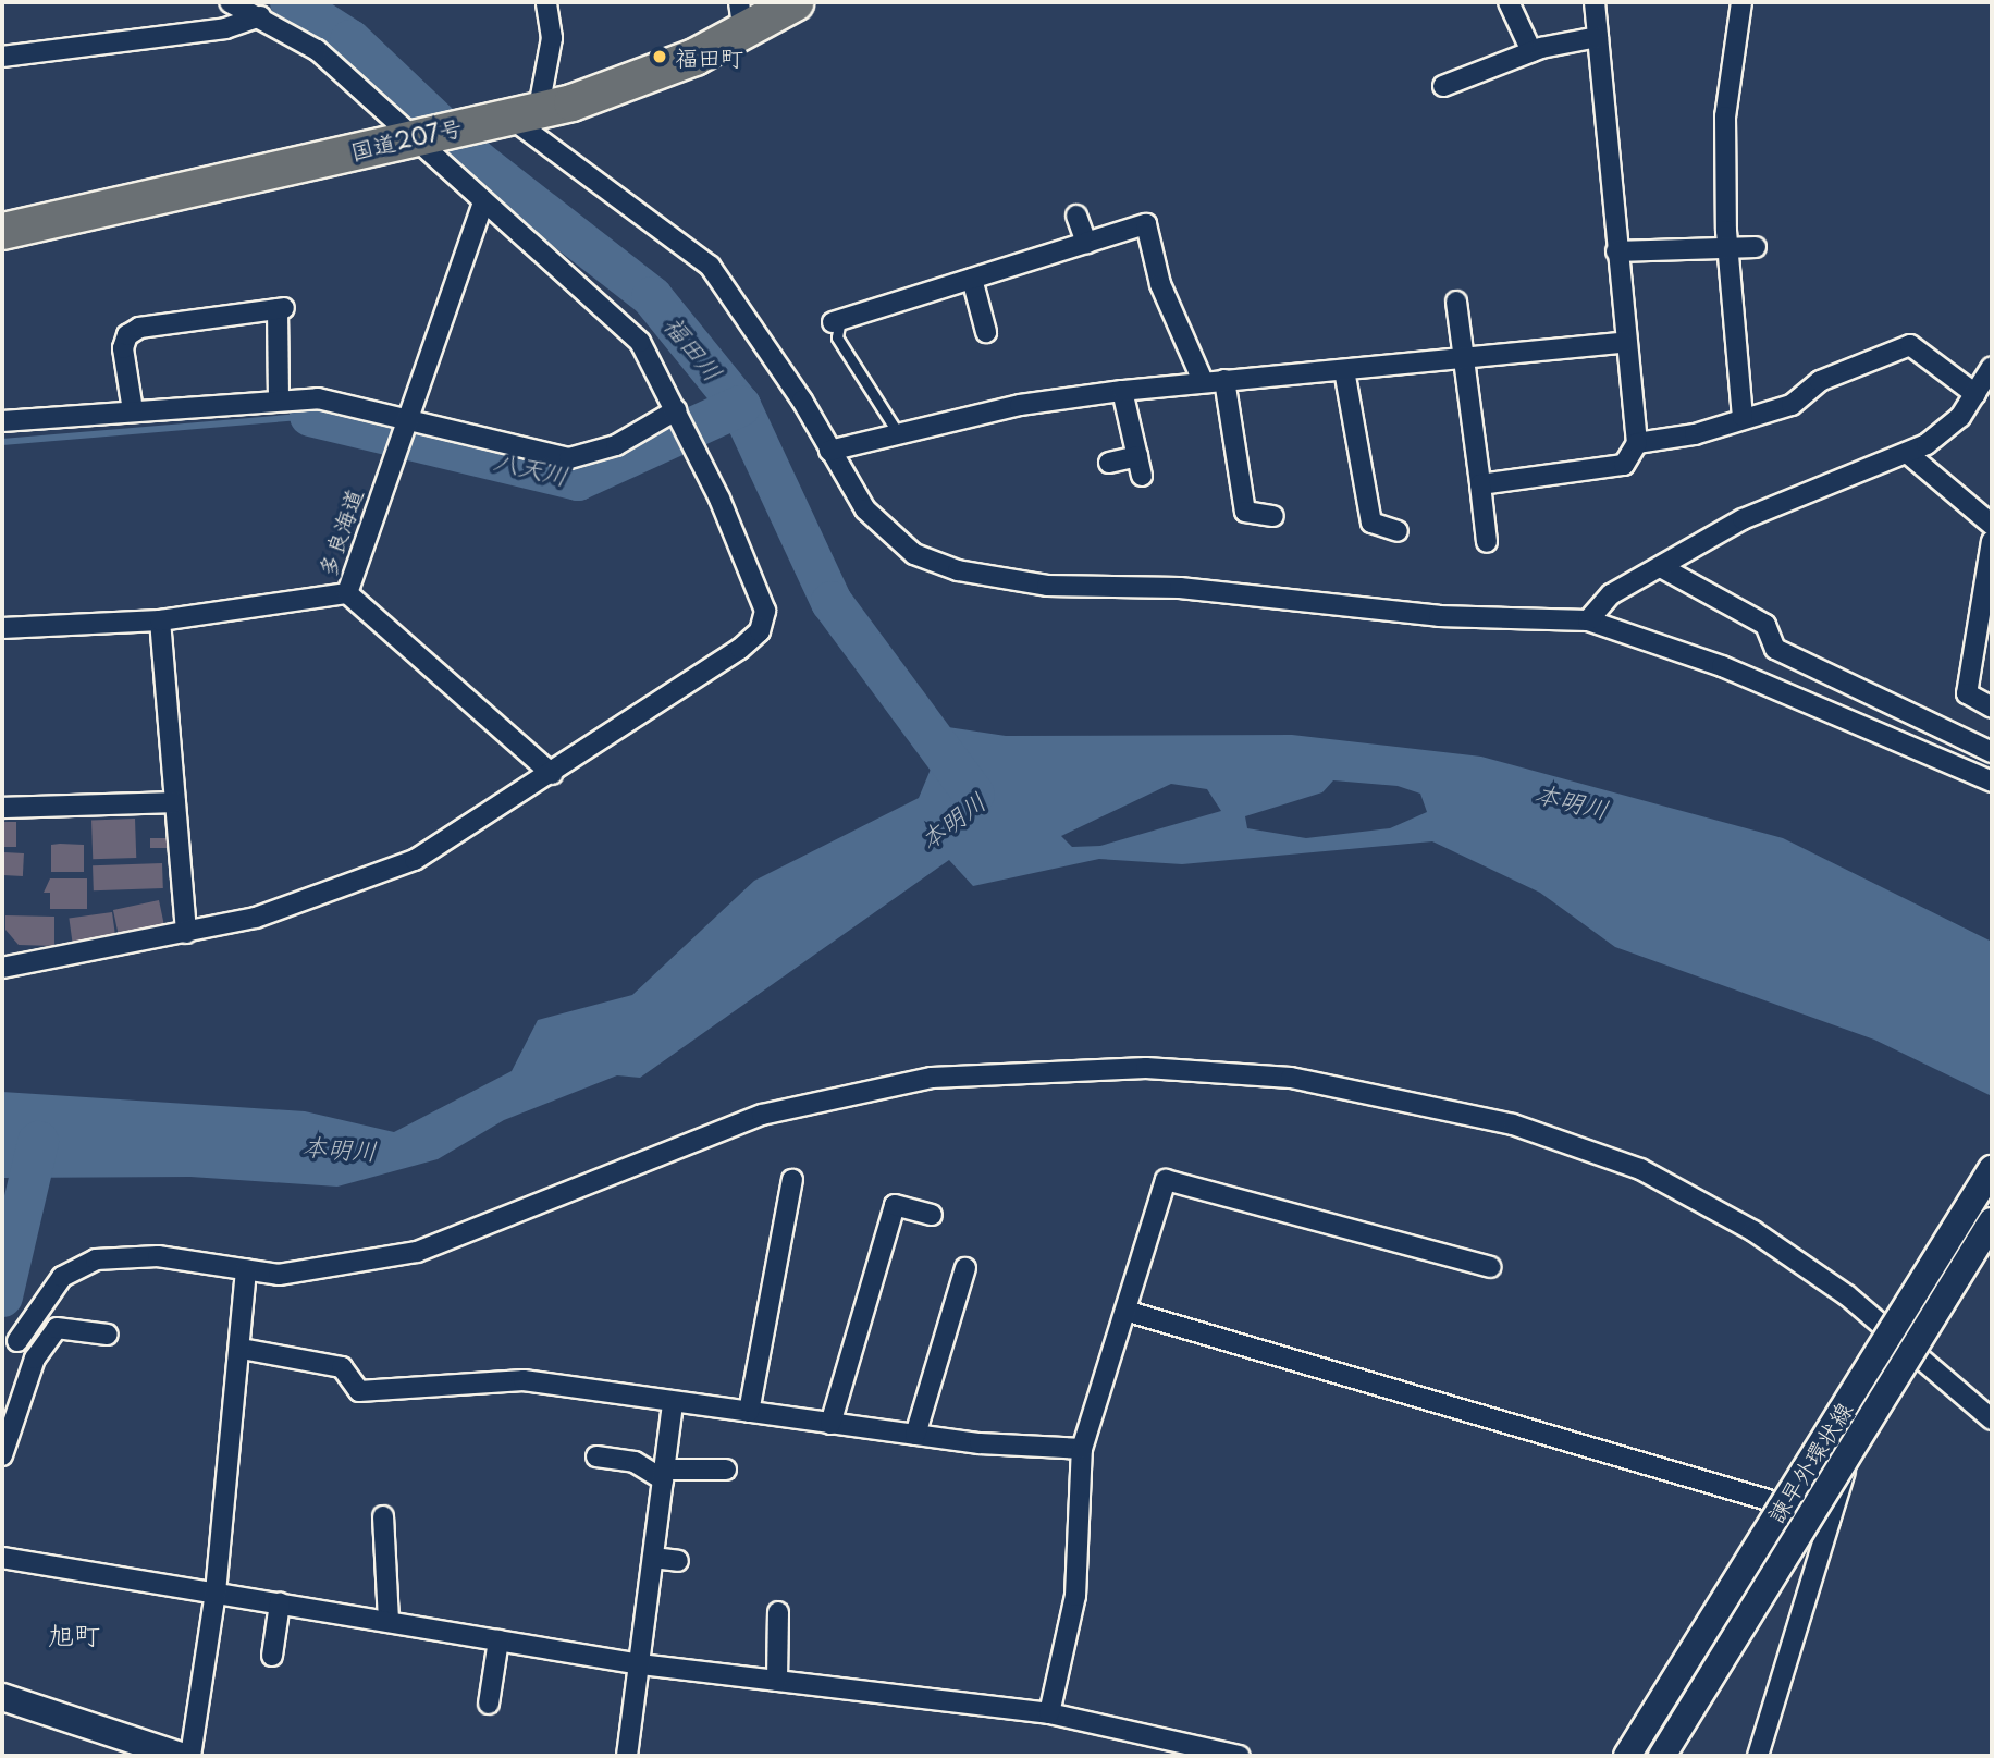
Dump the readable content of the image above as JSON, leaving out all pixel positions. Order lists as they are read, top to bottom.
{
  "streets": {
    "highway": ["国道207号"],
    "main road": ["諫早外環状線"],
    "street": ["多良海道"]
  },
  "districts": ["旭町"],
  "water": ["福田川", "八天川", "本明川"],
  "places": ["福田町"]
}
